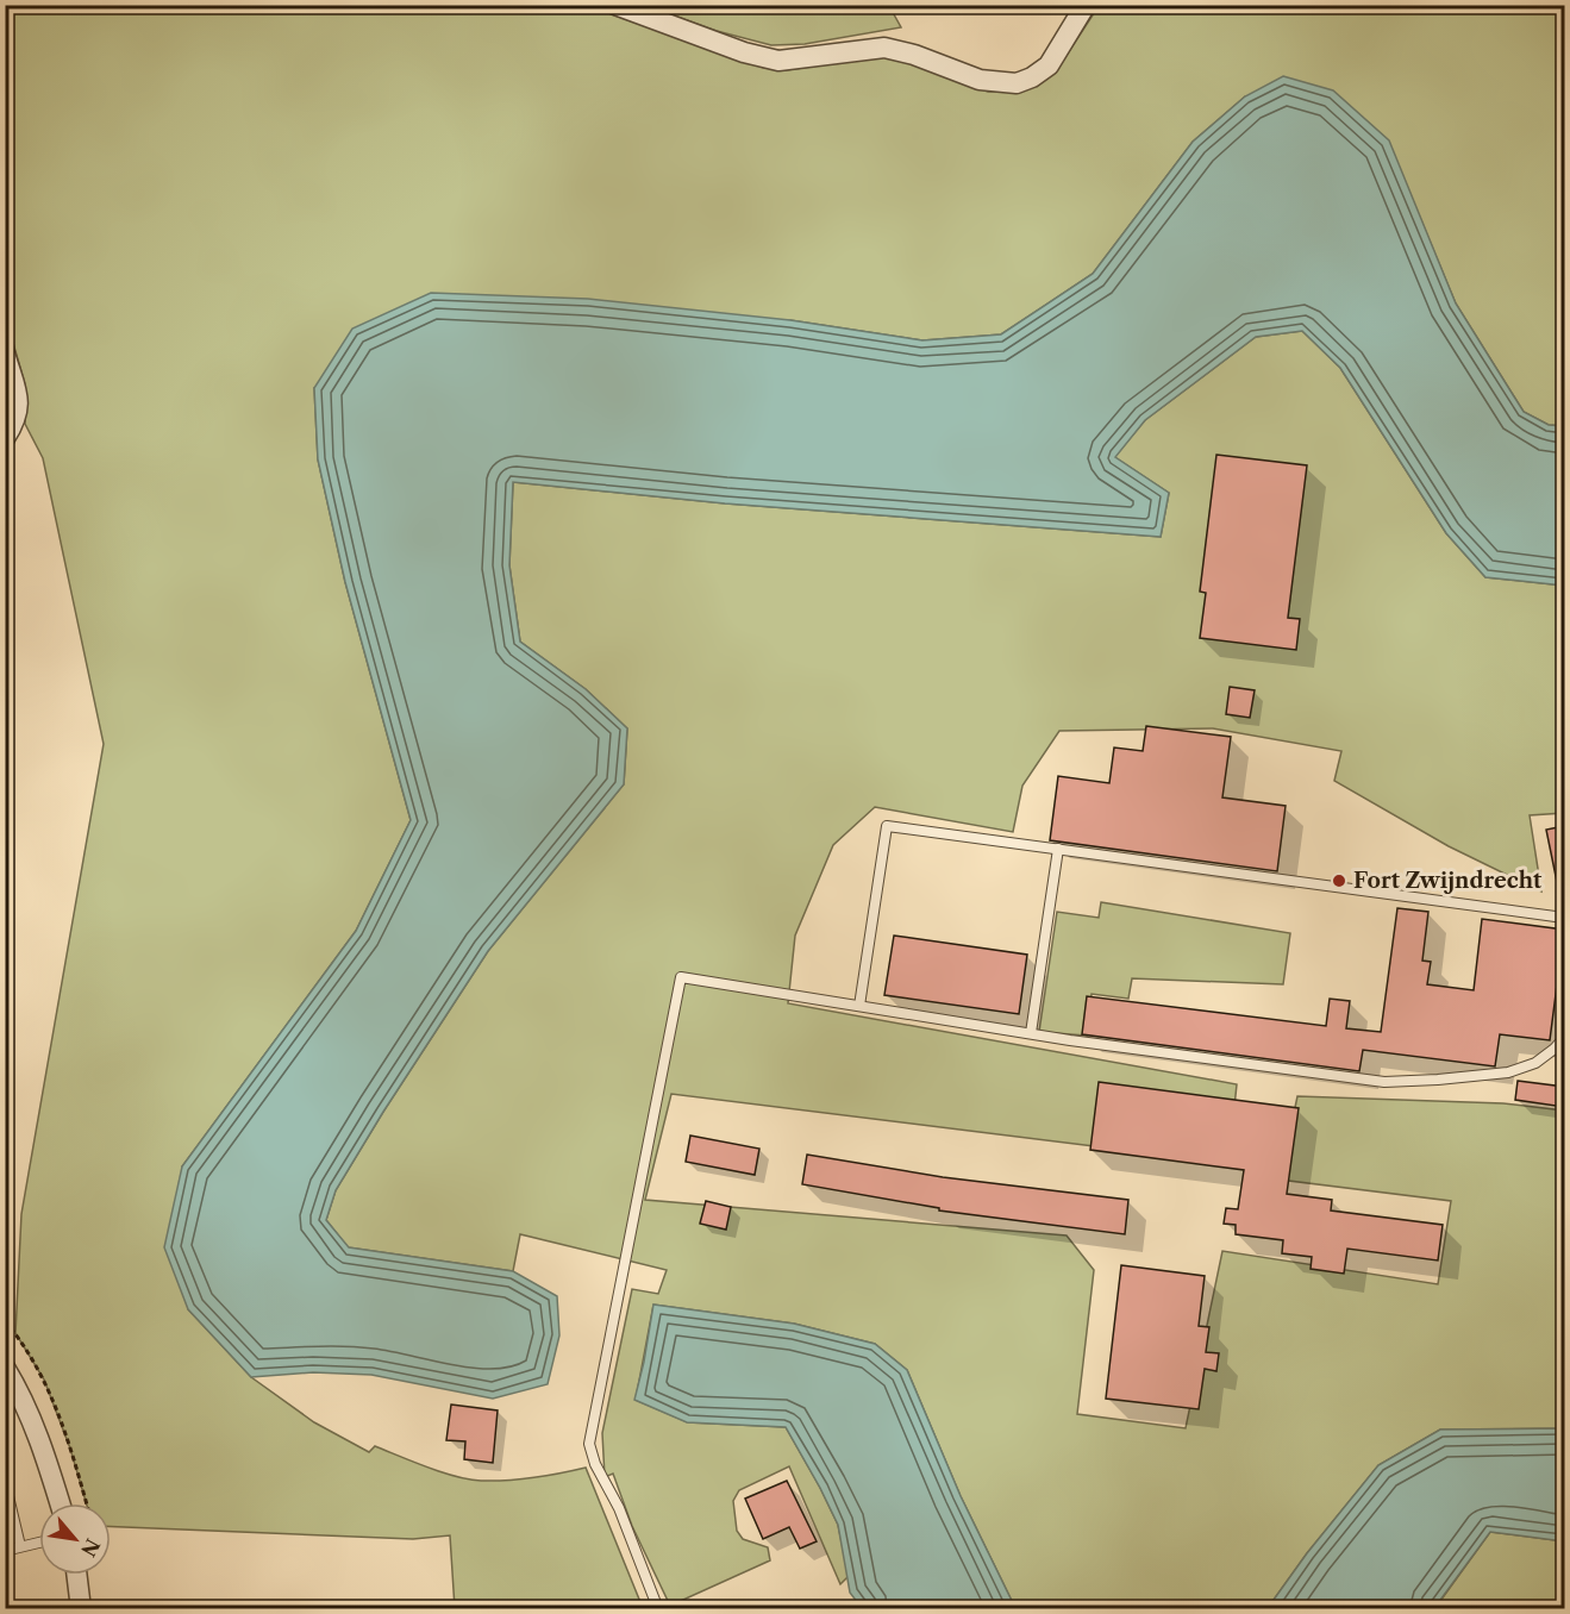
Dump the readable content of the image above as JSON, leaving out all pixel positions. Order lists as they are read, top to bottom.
{
  "places": ["Fort Zwijndrecht"],
  "north": "bottom right"
}
